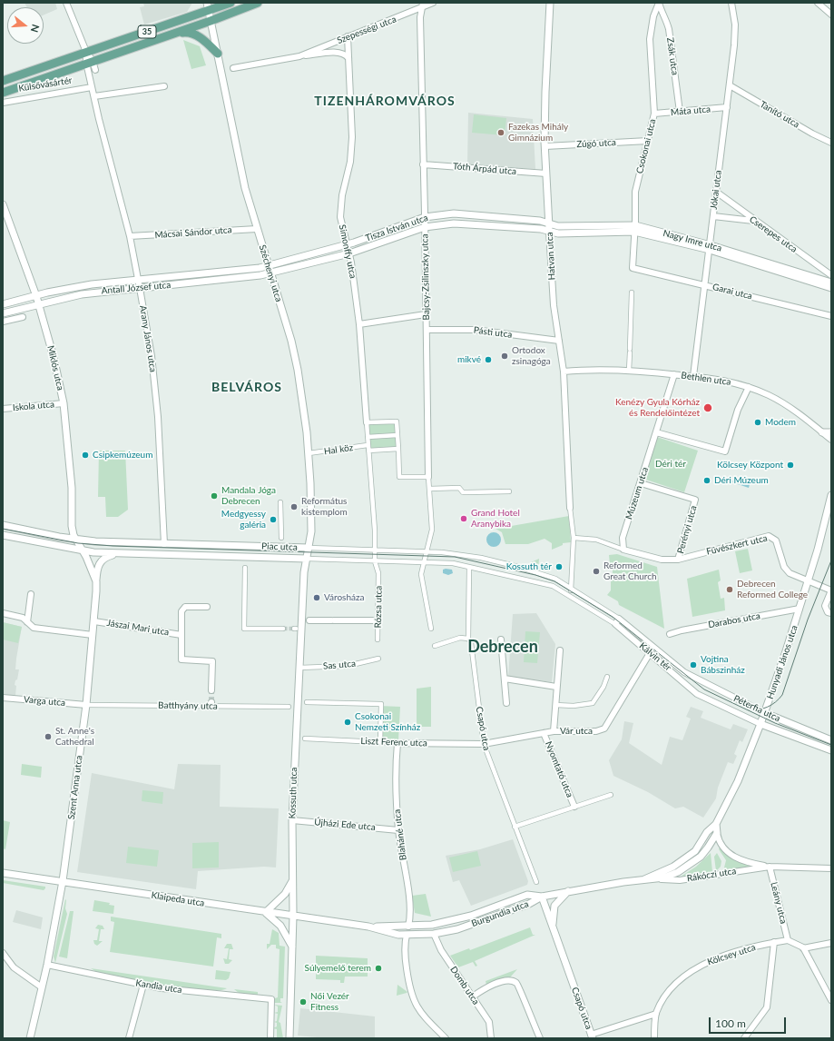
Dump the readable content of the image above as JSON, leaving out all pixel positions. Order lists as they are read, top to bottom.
{
  "streets": {
    "main road": ["35", "Külsővásártér"],
    "street": [
      "Szepességi utca",
      "Zsák utca",
      "Máta utca",
      "Tanító utca",
      "Zúgó utca",
      "Csokonai utca",
      "Tóth Árpád utca",
      "Jókai utca",
      "Tisza István utca",
      "Mácsai Sándor utca",
      "Cserepes utca",
      "Nagy Imre utca",
      "Simonffy utca",
      "Hatvan utca",
      "Széchenyi utca",
      "Bajcsy-Zsilinszky utca",
      "Antall József utca",
      "Garai utca",
      "Pásti utca",
      "Arany János utca",
      "Miklós utca",
      "Bethlen utca",
      "Iskola utca",
      "Hal köz",
      "Múzeum utca",
      "Perényi utca",
      "Füvészkert utca",
      "Piac utca",
      "Rózsa utca",
      "Darabos utca",
      "Jászai Mari utca",
      "Kálvin tér",
      "Hunyadi János utca",
      "Sas utca",
      "Varga utca",
      "Batthyány utca",
      "Péterfia utca",
      "Csapó utca",
      "Vár utca",
      "Liszt Ferenc utca",
      "Nyomtató utca",
      "Szent Anna utca",
      "Kossuth utca",
      "Újházi Ede utca",
      "Blaháné utca",
      "Rákóczi utca",
      "Klaipeda utca",
      "Leány utca",
      "Burgundia utca",
      "Kölcsey utca",
      "Domb utca",
      "Kandia utca"
    ]
  },
  "crossings": [
    ["Szepességi utca", "Simonffy utca"],
    ["Szepességi utca", "Bajcsy-Zsilinszky utca"],
    ["35", "Külsővásártér"],
    ["35", "Széchenyi utca"],
    ["Zsák utca", "Máta utca"],
    ["Zsák utca", "Csokonai utca"],
    ["Külsővásártér", "Széchenyi utca"],
    ["Máta utca", "Csokonai utca"],
    ["Máta utca", "Jókai utca"],
    ["Tanító utca", "Jókai utca"],
    ["Zúgó utca", "Csokonai utca"],
    ["Zúgó utca", "Hatvan utca"],
    ["Csokonai utca", "Nagy Imre utca"],
    ["Csokonai utca", "Garai utca"],
    ["Tóth Árpád utca", "Hatvan utca"],
    ["Tóth Árpád utca", "Bajcsy-Zsilinszky utca"],
    ["Jókai utca", "Cserepes utca"],
    ["Jókai utca", "Nagy Imre utca"],
    ["Jókai utca", "Garai utca"],
    ["Jókai utca", "Bethlen utca"],
    ["Tisza István utca", "Nagy Imre utca"],
    ["Tisza István utca", "Simonffy utca"],
    ["Tisza István utca", "Hatvan utca"],
    ["Tisza István utca", "Széchenyi utca"],
    ["Tisza István utca", "Bajcsy-Zsilinszky utca"],
    ["Tisza István utca", "Antall József utca"],
    ["Mácsai Sándor utca", "Széchenyi utca"],
    ["Mácsai Sándor utca", "Arany János utca"],
    ["Nagy Imre utca", "Hatvan utca"],
    ["Hatvan utca", "Pásti utca"],
    ["Hatvan utca", "Bethlen utca"],
    ["Széchenyi utca", "Antall József utca"],
    ["Széchenyi utca", "Hal köz"],
    ["Széchenyi utca", "Piac utca"],
    ["Széchenyi utca", "Kossuth utca"],
    ["Bajcsy-Zsilinszky utca", "Pásti utca"],
    ["Bajcsy-Zsilinszky utca", "Piac utca"],
    ["Antall József utca", "Arany János utca"],
    ["Antall József utca", "Miklós utca"],
    ["Arany János utca", "Piac utca"],
    ["Miklós utca", "Iskola utca"],
    ["Miklós utca", "Piac utca"],
    ["Miklós utca", "Szent Anna utca"],
    ["Bethlen utca", "Múzeum utca"],
    ["Hal köz", "Rózsa utca"],
    ["Múzeum utca", "Perényi utca"],
    ["Múzeum utca", "Füvészkert utca"],
    ["Perényi utca", "Füvészkert utca"],
    ["Füvészkert utca", "Hunyadi János utca"],
    ["Piac utca", "Rózsa utca"],
    ["Piac utca", "Kálvin tér"],
    ["Piac utca", "Csapó utca"],
    ["Piac utca", "Szent Anna utca"],
    ["Piac utca", "Kossuth utca"],
    ["Darabos utca", "Hunyadi János utca"],
    ["Jászai Mari utca", "Szent Anna utca"],
    ["Kálvin tér", "Péterfia utca"],
    ["Kálvin tér", "Vár utca"],
    ["Hunyadi János utca", "Péterfia utca"],
    ["Hunyadi János utca", "Rákóczi utca"],
    ["Sas utca", "Kossuth utca"],
    ["Varga utca", "Batthyány utca"],
    ["Varga utca", "Szent Anna utca"],
    ["Batthyány utca", "Szent Anna utca"],
    ["Csapó utca", "Vár utca"],
    ["Csapó utca", "Liszt Ferenc utca"],
    ["Csapó utca", "Rákóczi utca"],
    ["Csapó utca", "Burgundia utca"],
    ["Vár utca", "Liszt Ferenc utca"],
    ["Vár utca", "Nyomtató utca"],
    ["Liszt Ferenc utca", "Blaháné utca"],
    ["Szent Anna utca", "Klaipeda utca"],
    ["Szent Anna utca", "Kandia utca"],
    ["Kossuth utca", "Újházi Ede utca"],
    ["Kossuth utca", "Klaipeda utca"],
    ["Kossuth utca", "Burgundia utca"],
    ["Újházi Ede utca", "Blaháné utca"],
    ["Blaháné utca", "Burgundia utca"],
    ["Rákóczi utca", "Leány utca"],
    ["Rákóczi utca", "Burgundia utca"],
    ["Klaipeda utca", "Burgundia utca"],
    ["Leány utca", "Kölcsey utca"],
    ["Burgundia utca", "Domb utca"]
  ],
  "districts": ["TIZENHÁROMVÁROS", "BELVÁROS", "Debrecen"],
  "parks": ["Déri tér"],
  "places": [
    "Fazekas Mihály Gimnázium",
    "Ortodox zsinagóga",
    "mikvé",
    "Kenézy Gyula Kórház és Rendelőintézet",
    "Modem",
    "Csipkemúzeum",
    "Kölcsey Központ",
    "Déri Múzeum",
    "Mandala Jóga Debrecen",
    "Református kistemplom",
    "Grand Hotel Aranybika",
    "Medgyessy galéria",
    "Kossuth tér",
    "Reformed Great Church",
    "Debrecen Reformed College",
    "Városháza",
    "Vojtina Bábszinház",
    "Csokonai Nemzeti Színház",
    "St. Anne's Cathedral",
    "Súlyemelő terem",
    "Női Vezér Fitness"
  ],
  "scale_bar": "100 m",
  "north": "right"
}
